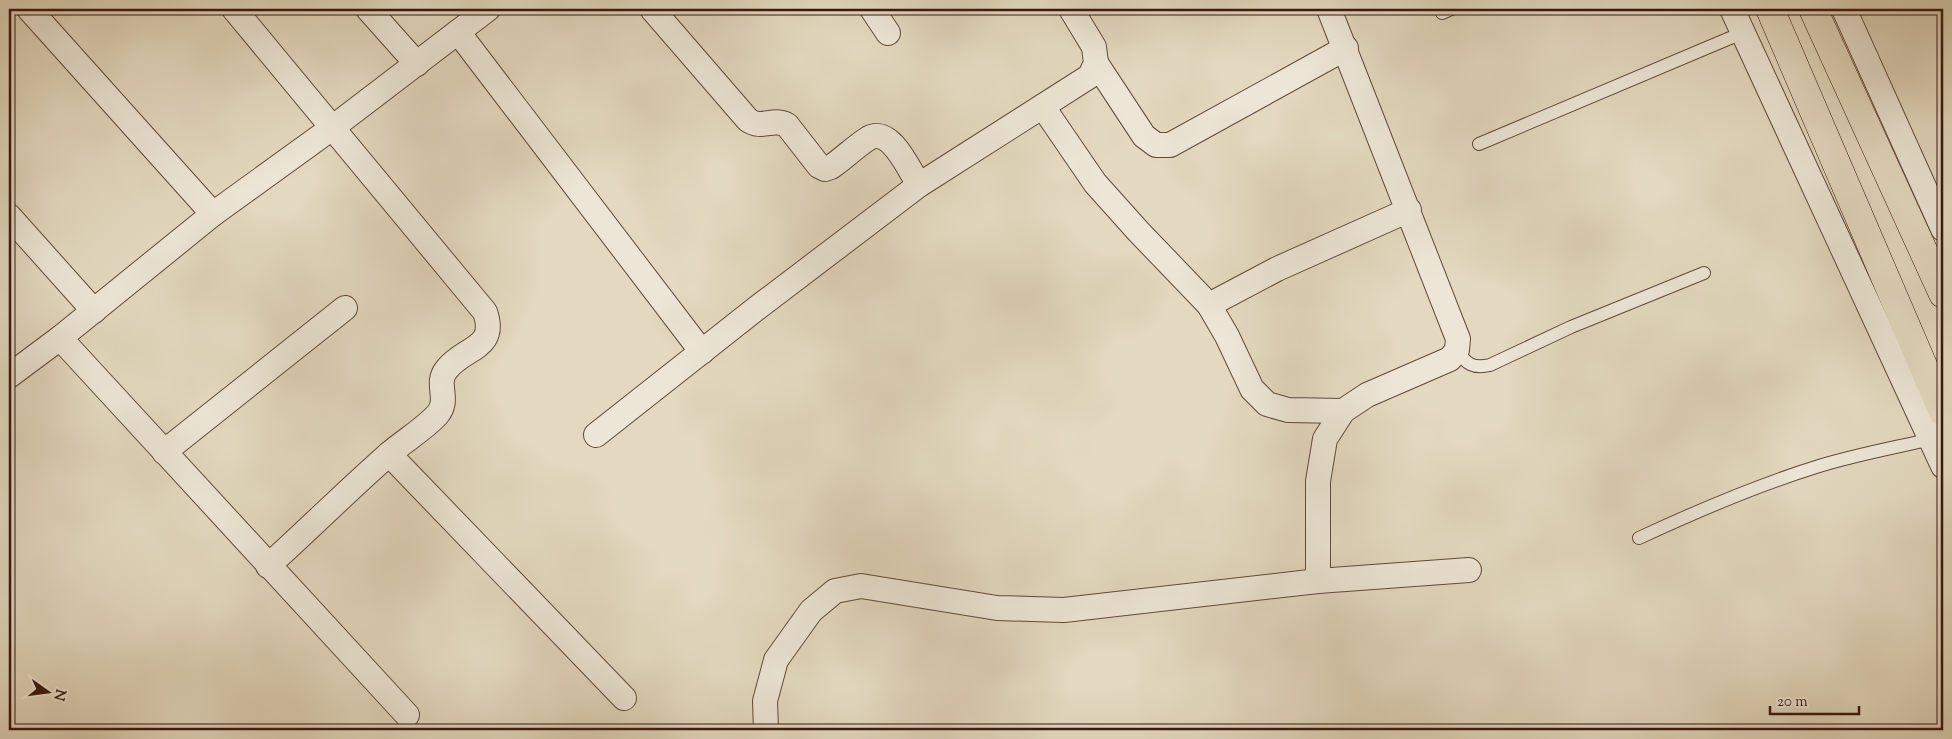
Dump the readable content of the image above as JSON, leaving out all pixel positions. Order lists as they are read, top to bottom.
{
  "scale_bar": "20 m",
  "north": "right"
}
